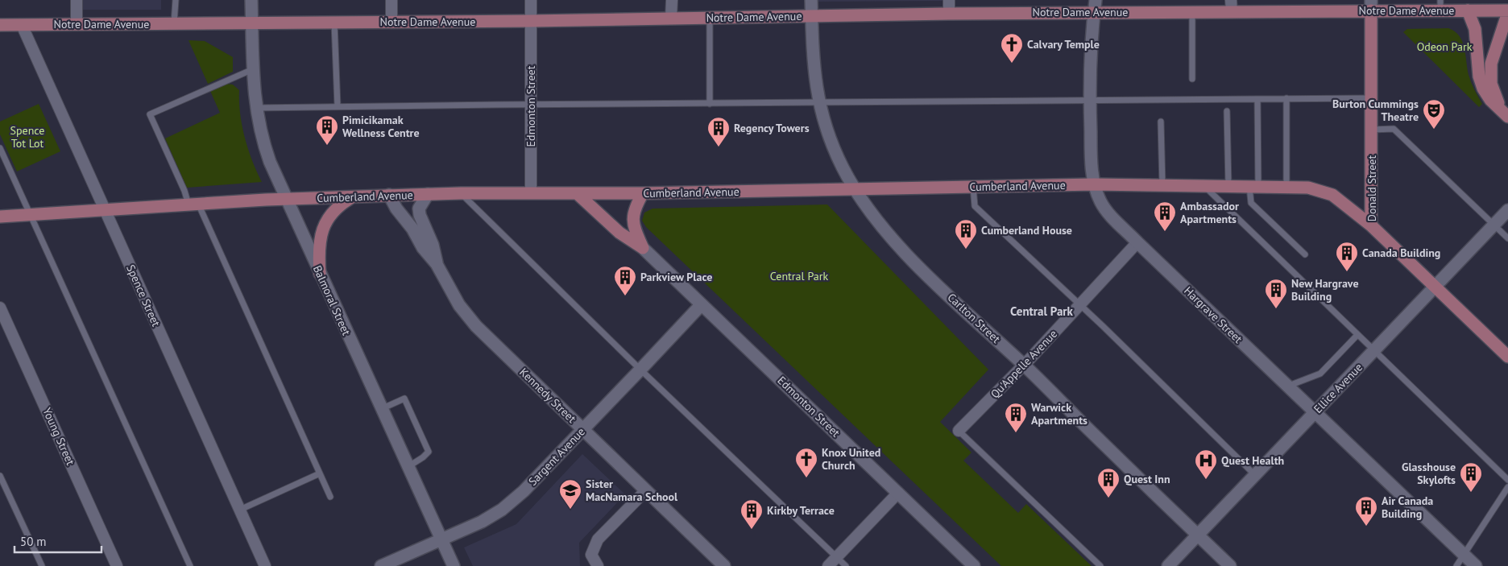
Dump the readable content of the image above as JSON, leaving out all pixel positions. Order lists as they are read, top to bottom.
{
  "streets": {
    "main road": ["Notre Dame Avenue", "Cumberland Avenue", "Donald Street"],
    "street": [
      "Edmonton Street",
      "Spence Street",
      "Balmoral Street",
      "Hargrave Street",
      "Carlton Street",
      "Qu'Appelle Avenue",
      "Ellice Avenue",
      "Kennedy Street",
      "Young Street",
      "Sargent Avenue"
    ]
  },
  "crossings": [
    ["Notre Dame Avenue", "Edmonton Street"],
    ["Notre Dame Avenue", "Donald Street"],
    ["Notre Dame Avenue", "Spence Street"],
    ["Notre Dame Avenue", "Balmoral Street"],
    ["Notre Dame Avenue", "Hargrave Street"],
    ["Notre Dame Avenue", "Carlton Street"],
    ["Edmonton Street", "Cumberland Avenue"],
    ["Edmonton Street", "Sargent Avenue"],
    ["Cumberland Avenue", "Donald Street"],
    ["Cumberland Avenue", "Spence Street"],
    ["Cumberland Avenue", "Balmoral Street"],
    ["Cumberland Avenue", "Hargrave Street"],
    ["Cumberland Avenue", "Carlton Street"],
    ["Cumberland Avenue", "Kennedy Street"],
    ["Donald Street", "Ellice Avenue"],
    ["Balmoral Street", "Sargent Avenue"],
    ["Hargrave Street", "Qu'Appelle Avenue"],
    ["Hargrave Street", "Ellice Avenue"],
    ["Carlton Street", "Qu'Appelle Avenue"],
    ["Carlton Street", "Ellice Avenue"],
    ["Kennedy Street", "Sargent Avenue"]
  ],
  "districts": ["Central Park"],
  "parks": ["Odeon Park", "Spence Tot Lot", "Central Park"],
  "places": {
    "church": ["Calvary Temple", "Knox United Church"],
    "theatre": ["Burton Cummings Theatre"],
    "building": [
      "Pimicikamak Wellness Centre",
      "Regency Towers",
      "Ambassador Apartments",
      "Cumberland House",
      "Canada Building",
      "Parkview Place",
      "New Hargrave Building",
      "Warwick Apartments",
      "Glasshouse Skylofts",
      "Quest Inn",
      "Air Canada Building",
      "Kirkby Terrace"
    ],
    "hospital": ["Quest Health"],
    "school or university": ["Sister MacNamara School"]
  },
  "scale_bar": "50 m"
}
